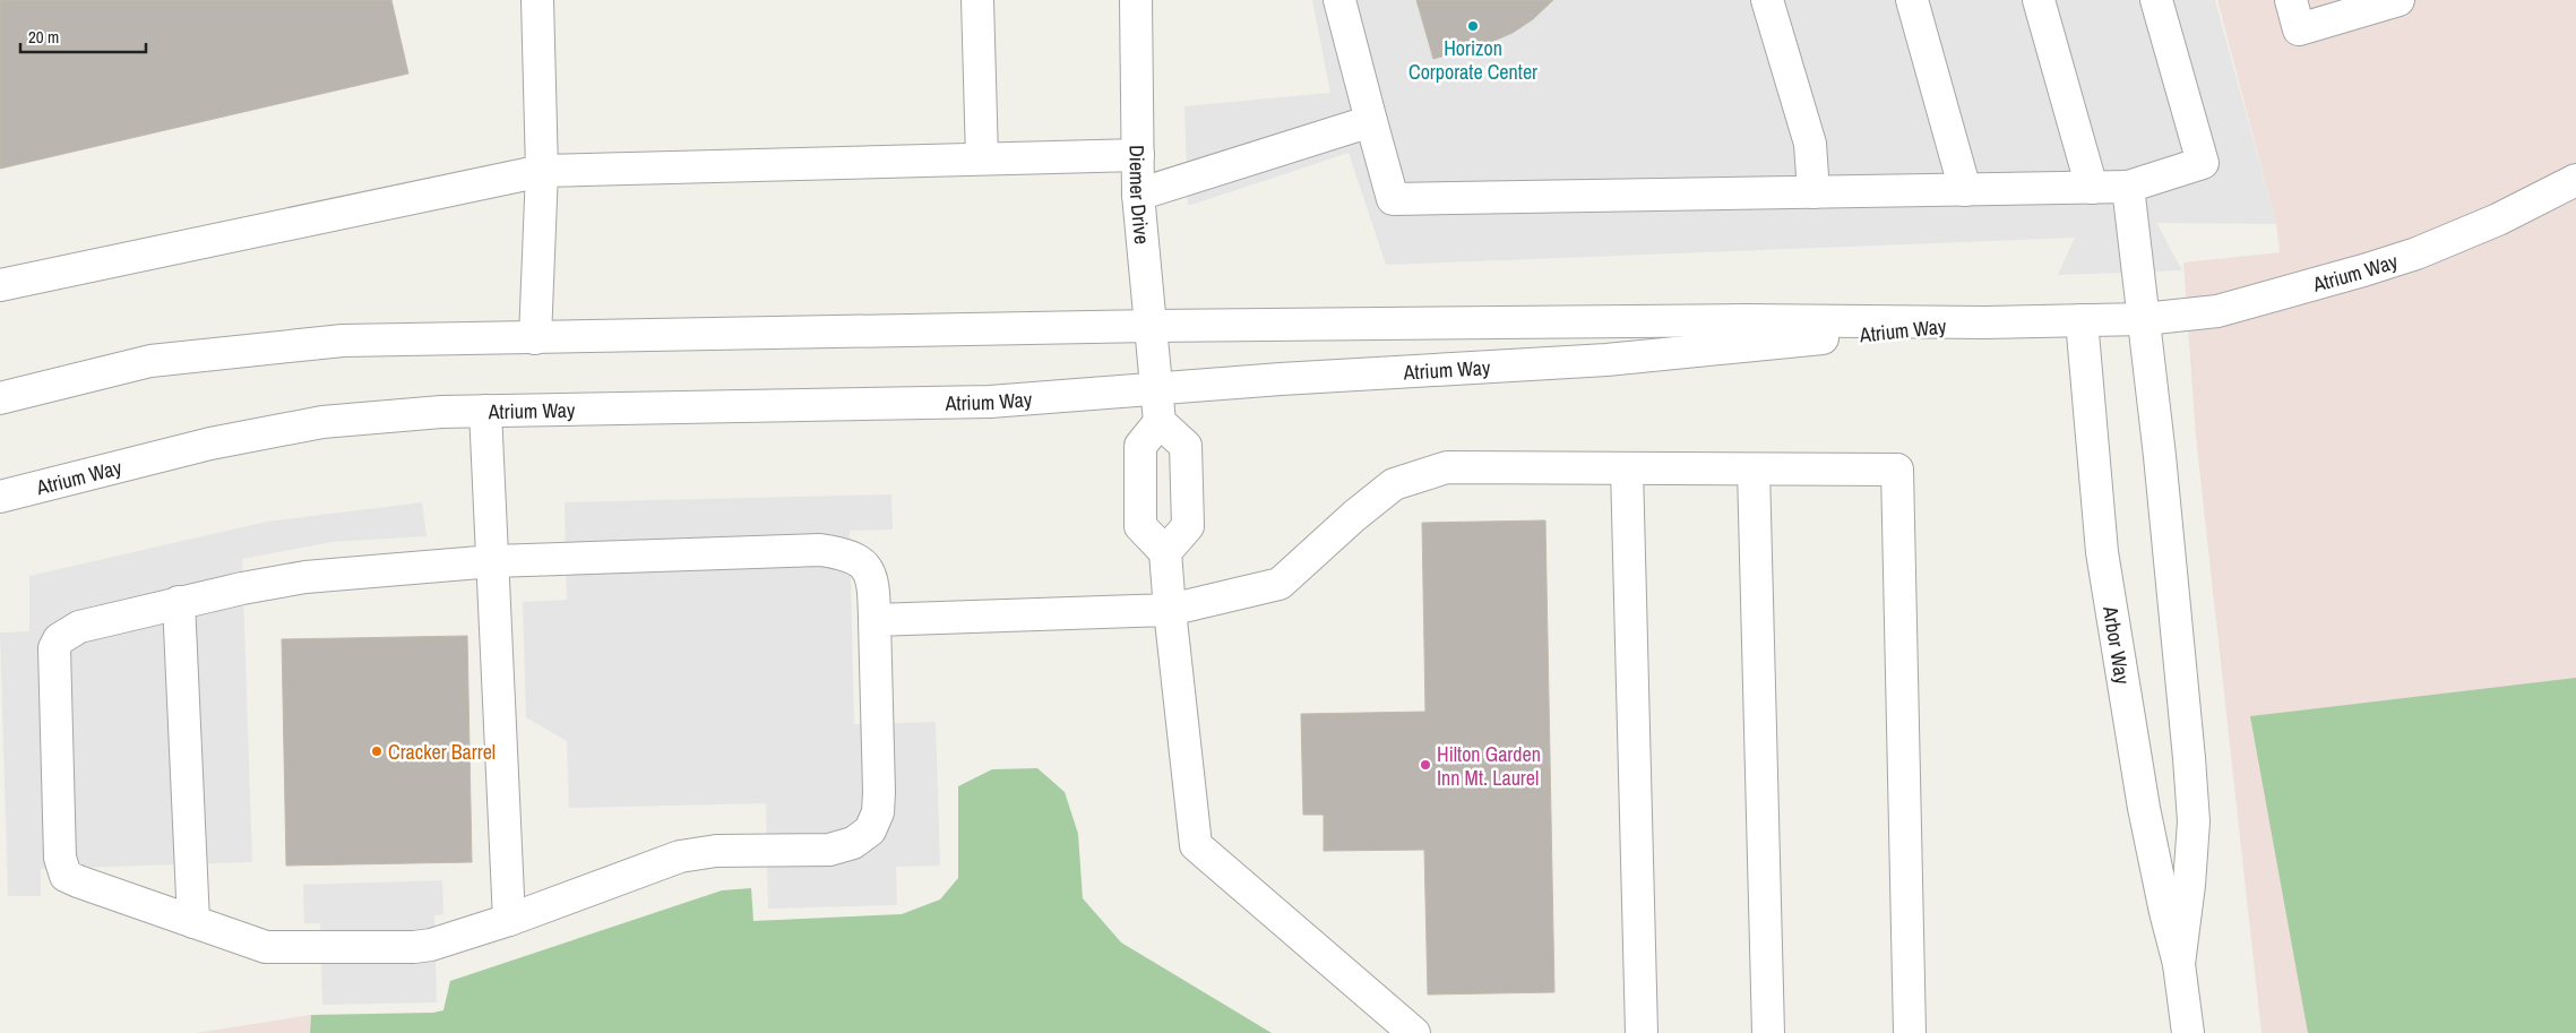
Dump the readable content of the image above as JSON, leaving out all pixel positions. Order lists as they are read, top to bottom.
{
  "streets": {
    "street": ["Diemer Drive", "Atrium Way", "Arbor Way"]
  },
  "crossings": [
    ["Diemer Drive", "Atrium Way"],
    ["Atrium Way", "Arbor Way"]
  ],
  "places": ["Horizon Corporate Center", "Cracker Barrel", "Hilton Garden Inn Mt. Laurel"],
  "scale_bar": "20 m"
}
